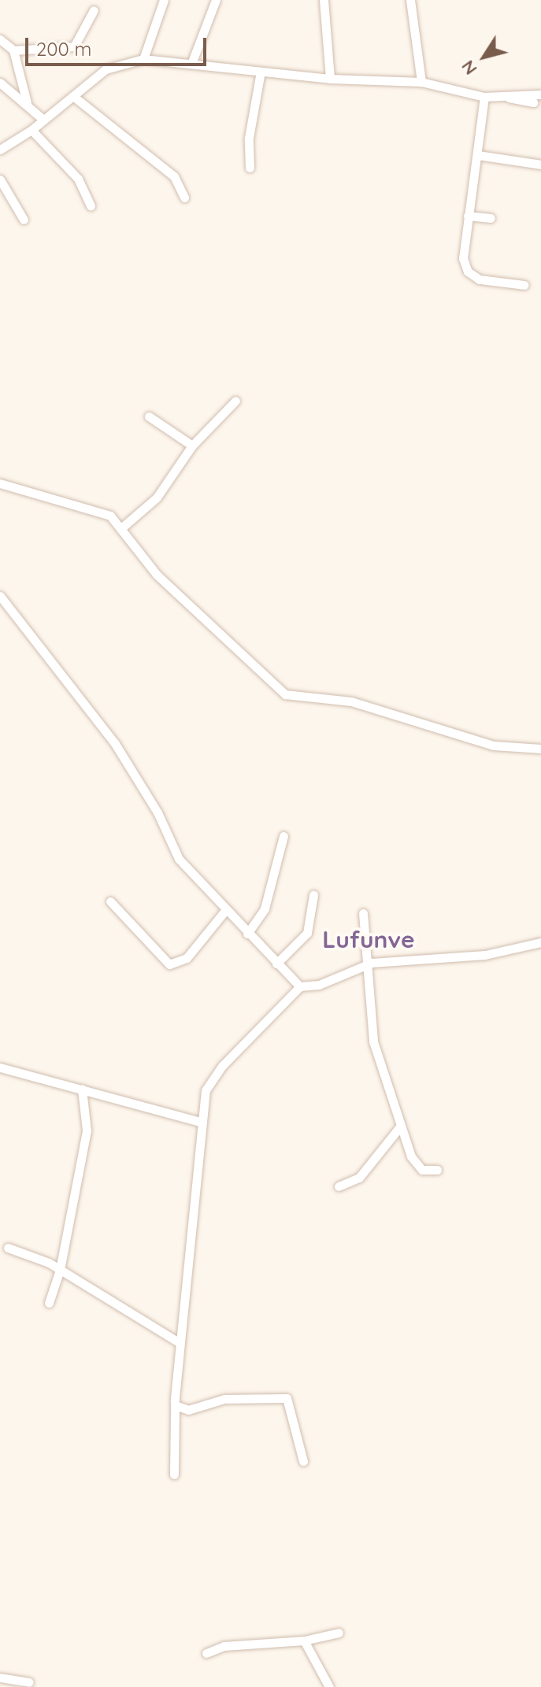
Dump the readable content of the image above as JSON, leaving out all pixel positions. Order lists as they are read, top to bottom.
{
  "districts": ["Lufunve"],
  "scale_bar": "200 m",
  "north": "bottom left"
}
